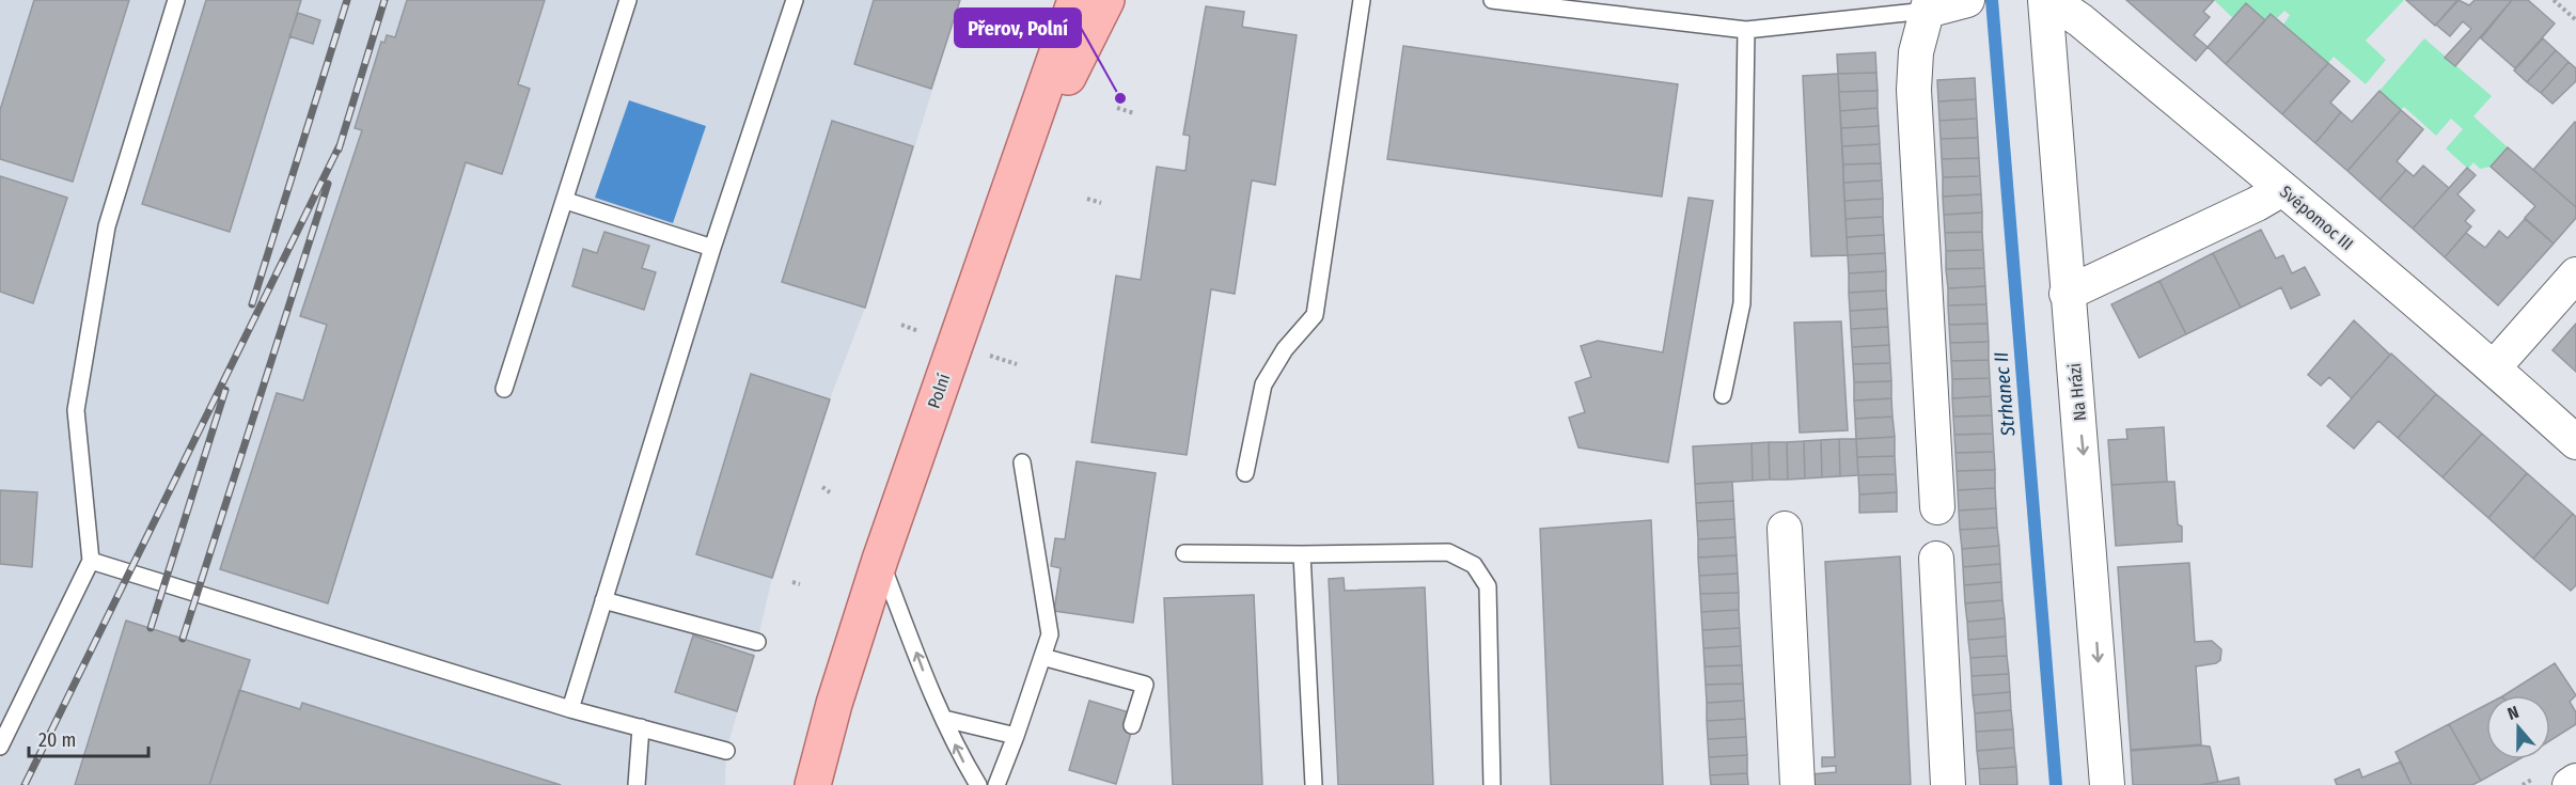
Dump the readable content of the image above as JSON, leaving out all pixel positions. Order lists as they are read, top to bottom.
{
  "streets": {
    "main road": ["Polní"],
    "street": ["Svépomoc III", "Na Hrázi"]
  },
  "crossings": [
    ["Svépomoc III", "Na Hrázi"]
  ],
  "water": ["Strhanec II"],
  "places": ["Přerov, Polní"],
  "scale_bar": "20 m",
  "north": "top"
}
